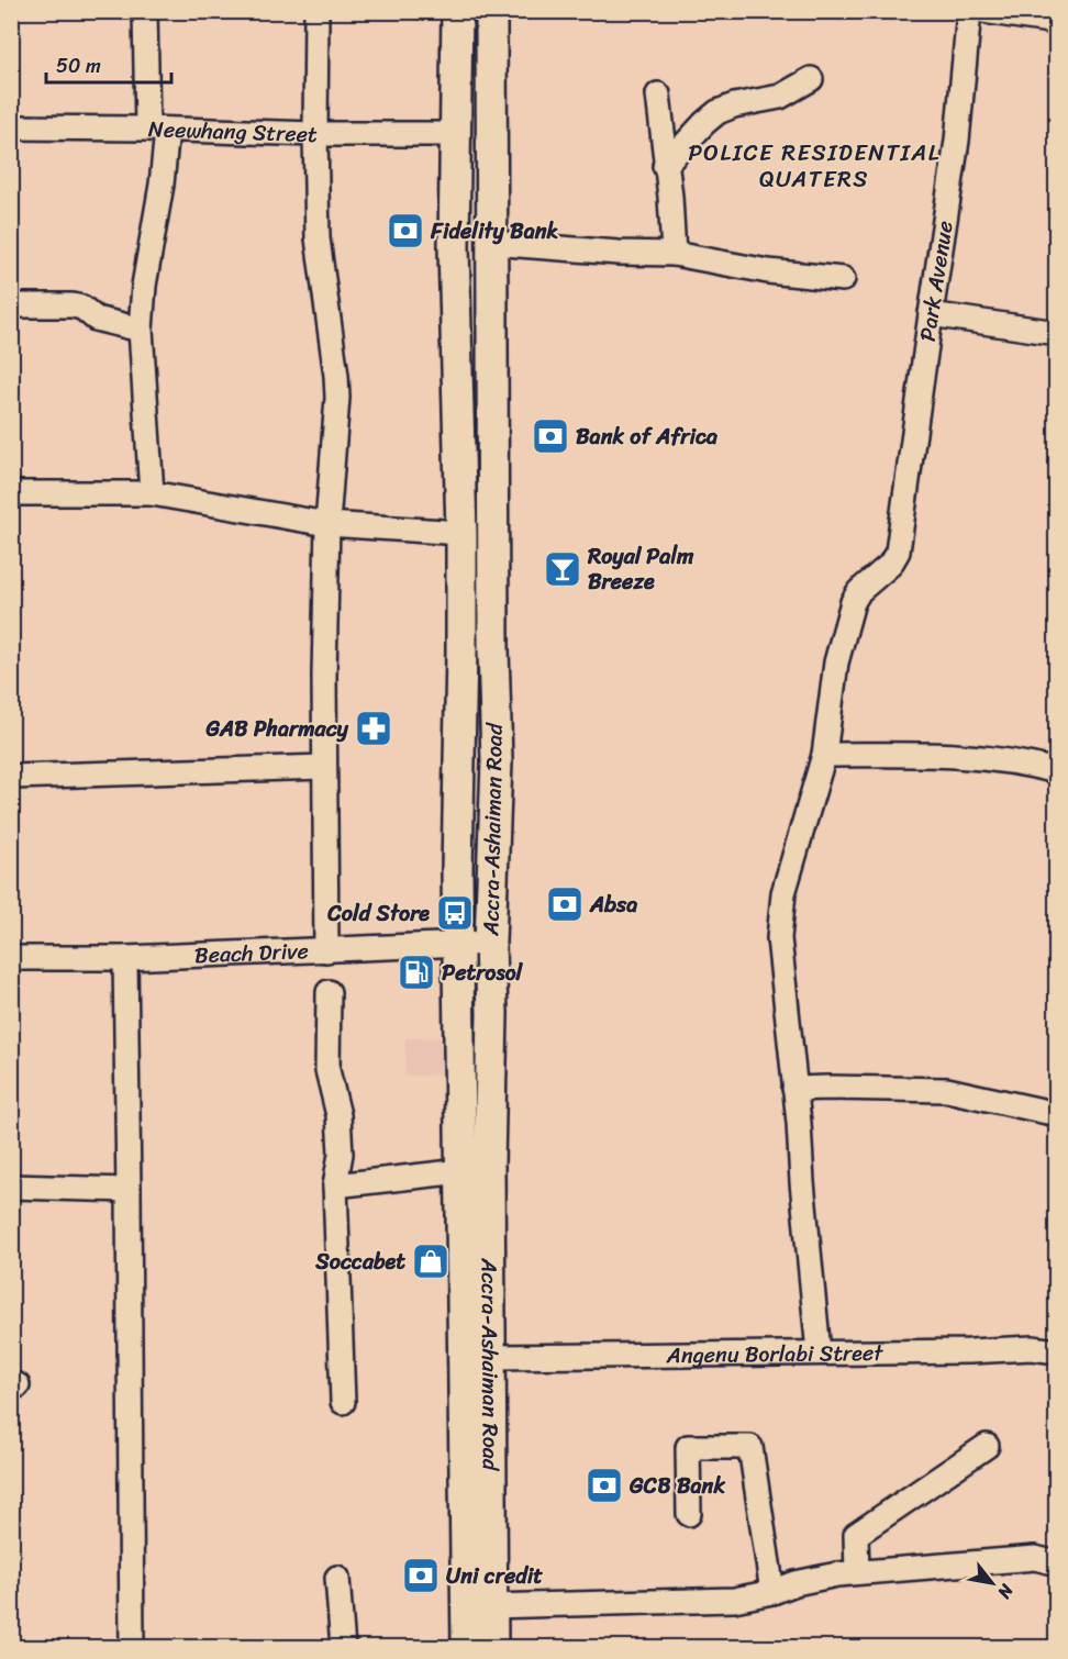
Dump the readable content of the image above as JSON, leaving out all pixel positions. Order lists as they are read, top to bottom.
{
  "streets": {
    "main road": ["Accra-Ashaiman Road"],
    "street": [
      "Neewhang Street",
      "Park Avenue",
      "Beach Drive",
      "Angenu Borlabi Street"
    ]
  },
  "crossings": [
    ["Neewhang Street", "Accra-Ashaiman Road"],
    ["Accra-Ashaiman Road", "Beach Drive"],
    ["Accra-Ashaiman Road", "Angenu Borlabi Street"]
  ],
  "districts": ["POLICE RESIDENTIAL QUATERS"],
  "places": {
    "bank": [
      "Fidelity Bank",
      "Bank of Africa",
      "Absa",
      "GCB Bank",
      "Uni credit"
    ],
    "bar": ["Royal Palm Breeze"],
    "pharmacy": ["GAB Pharmacy"],
    "bus stop": ["Cold Store"],
    "fuel station": ["Petrosol"],
    "shop": ["Soccabet"]
  },
  "scale_bar": "50 m",
  "north": "bottom right"
}
